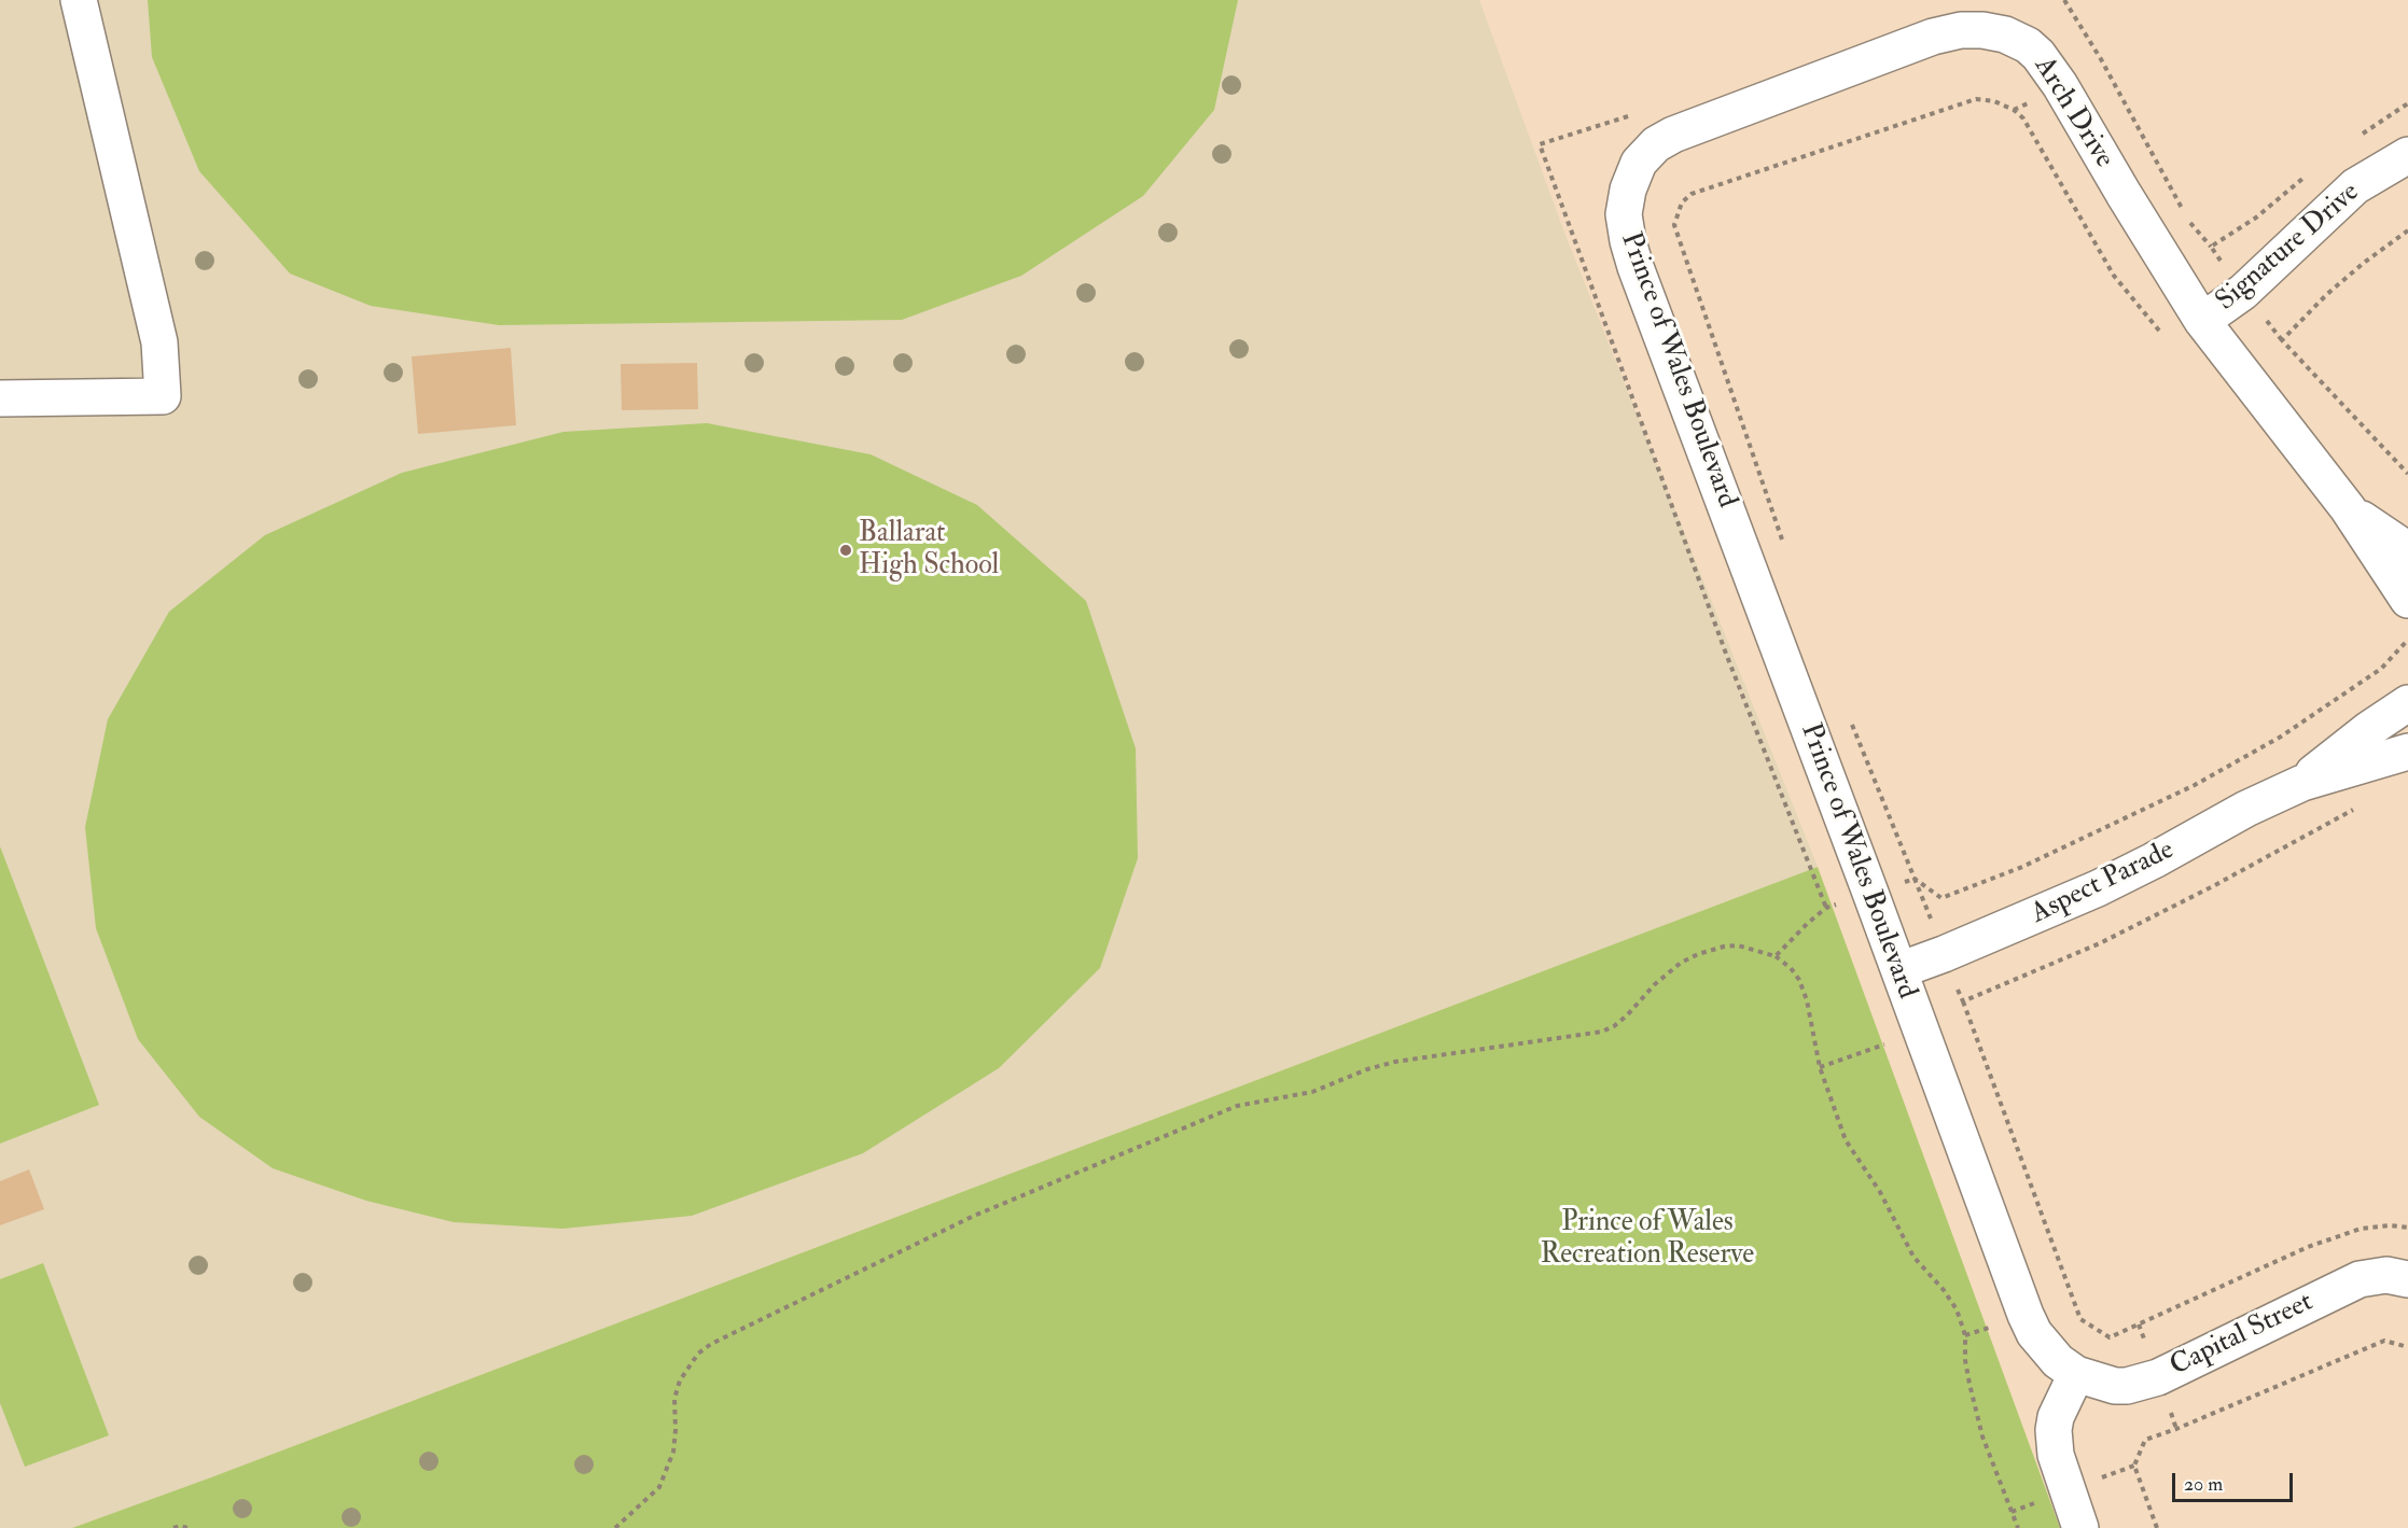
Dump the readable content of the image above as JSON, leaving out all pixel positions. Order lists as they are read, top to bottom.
{
  "streets": {
    "street": [
      "Arch Drive",
      "Signature Drive",
      "Prince of Wales Boulevard",
      "Aspect Parade",
      "Capital Street"
    ]
  },
  "crossings": [
    ["Arch Drive", "Signature Drive"],
    ["Arch Drive", "Prince of Wales Boulevard"],
    ["Prince of Wales Boulevard", "Aspect Parade"],
    ["Prince of Wales Boulevard", "Capital Street"]
  ],
  "parks": ["Prince of Wales Recreation Reserve"],
  "places": ["Ballarat High School"],
  "scale_bar": "20 m"
}
